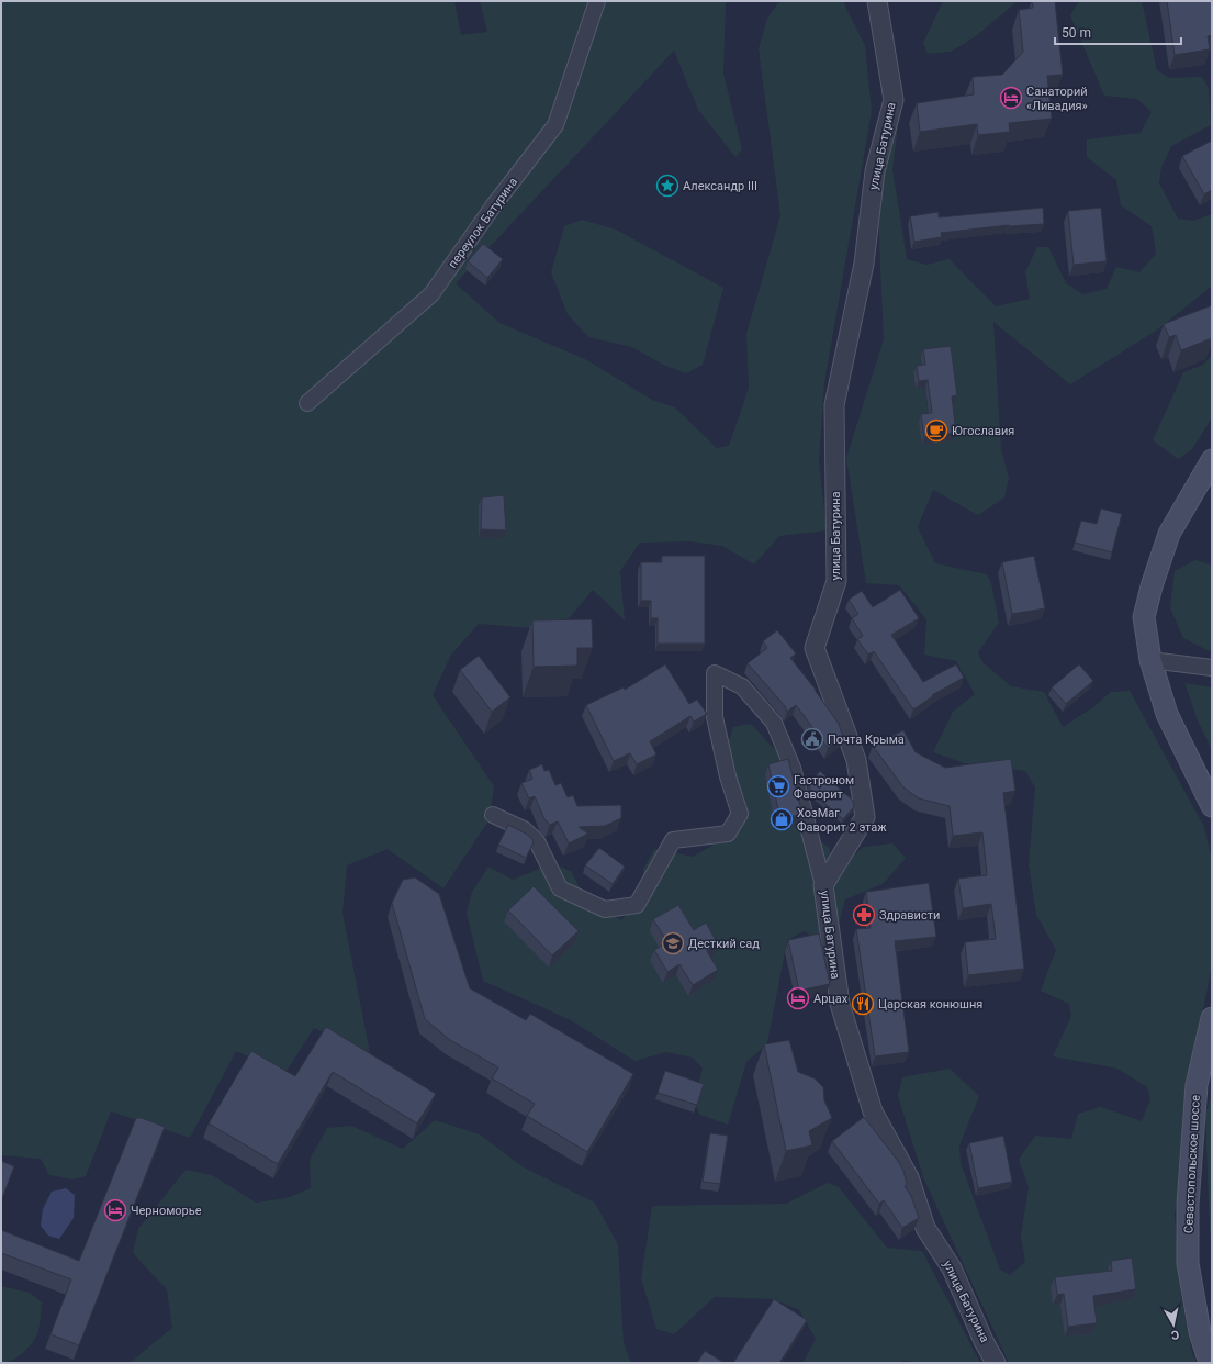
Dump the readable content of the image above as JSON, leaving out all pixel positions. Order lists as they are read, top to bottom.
{
  "streets": {
    "main road": ["Севастопольское шоссе"],
    "street": ["улица Батурина", "переулок Батурина"]
  },
  "places": {
    "hotel": ["Санаторий «Ливадия»", "Арцах", "Черноморье"],
    "place": ["Александр III"],
    "cafe": ["Югославия"],
    "public building": ["Почта Крыма"],
    "supermarket": ["Гастроном Фаворит"],
    "shop": ["ХозМаг Фаворит 2 этаж"],
    "pharmacy": ["Здрависти"],
    "school or university": ["Десткий сад"],
    "restaurant": ["Царская конюшня"]
  },
  "scale_bar": "50 m",
  "north": "bottom"
}
